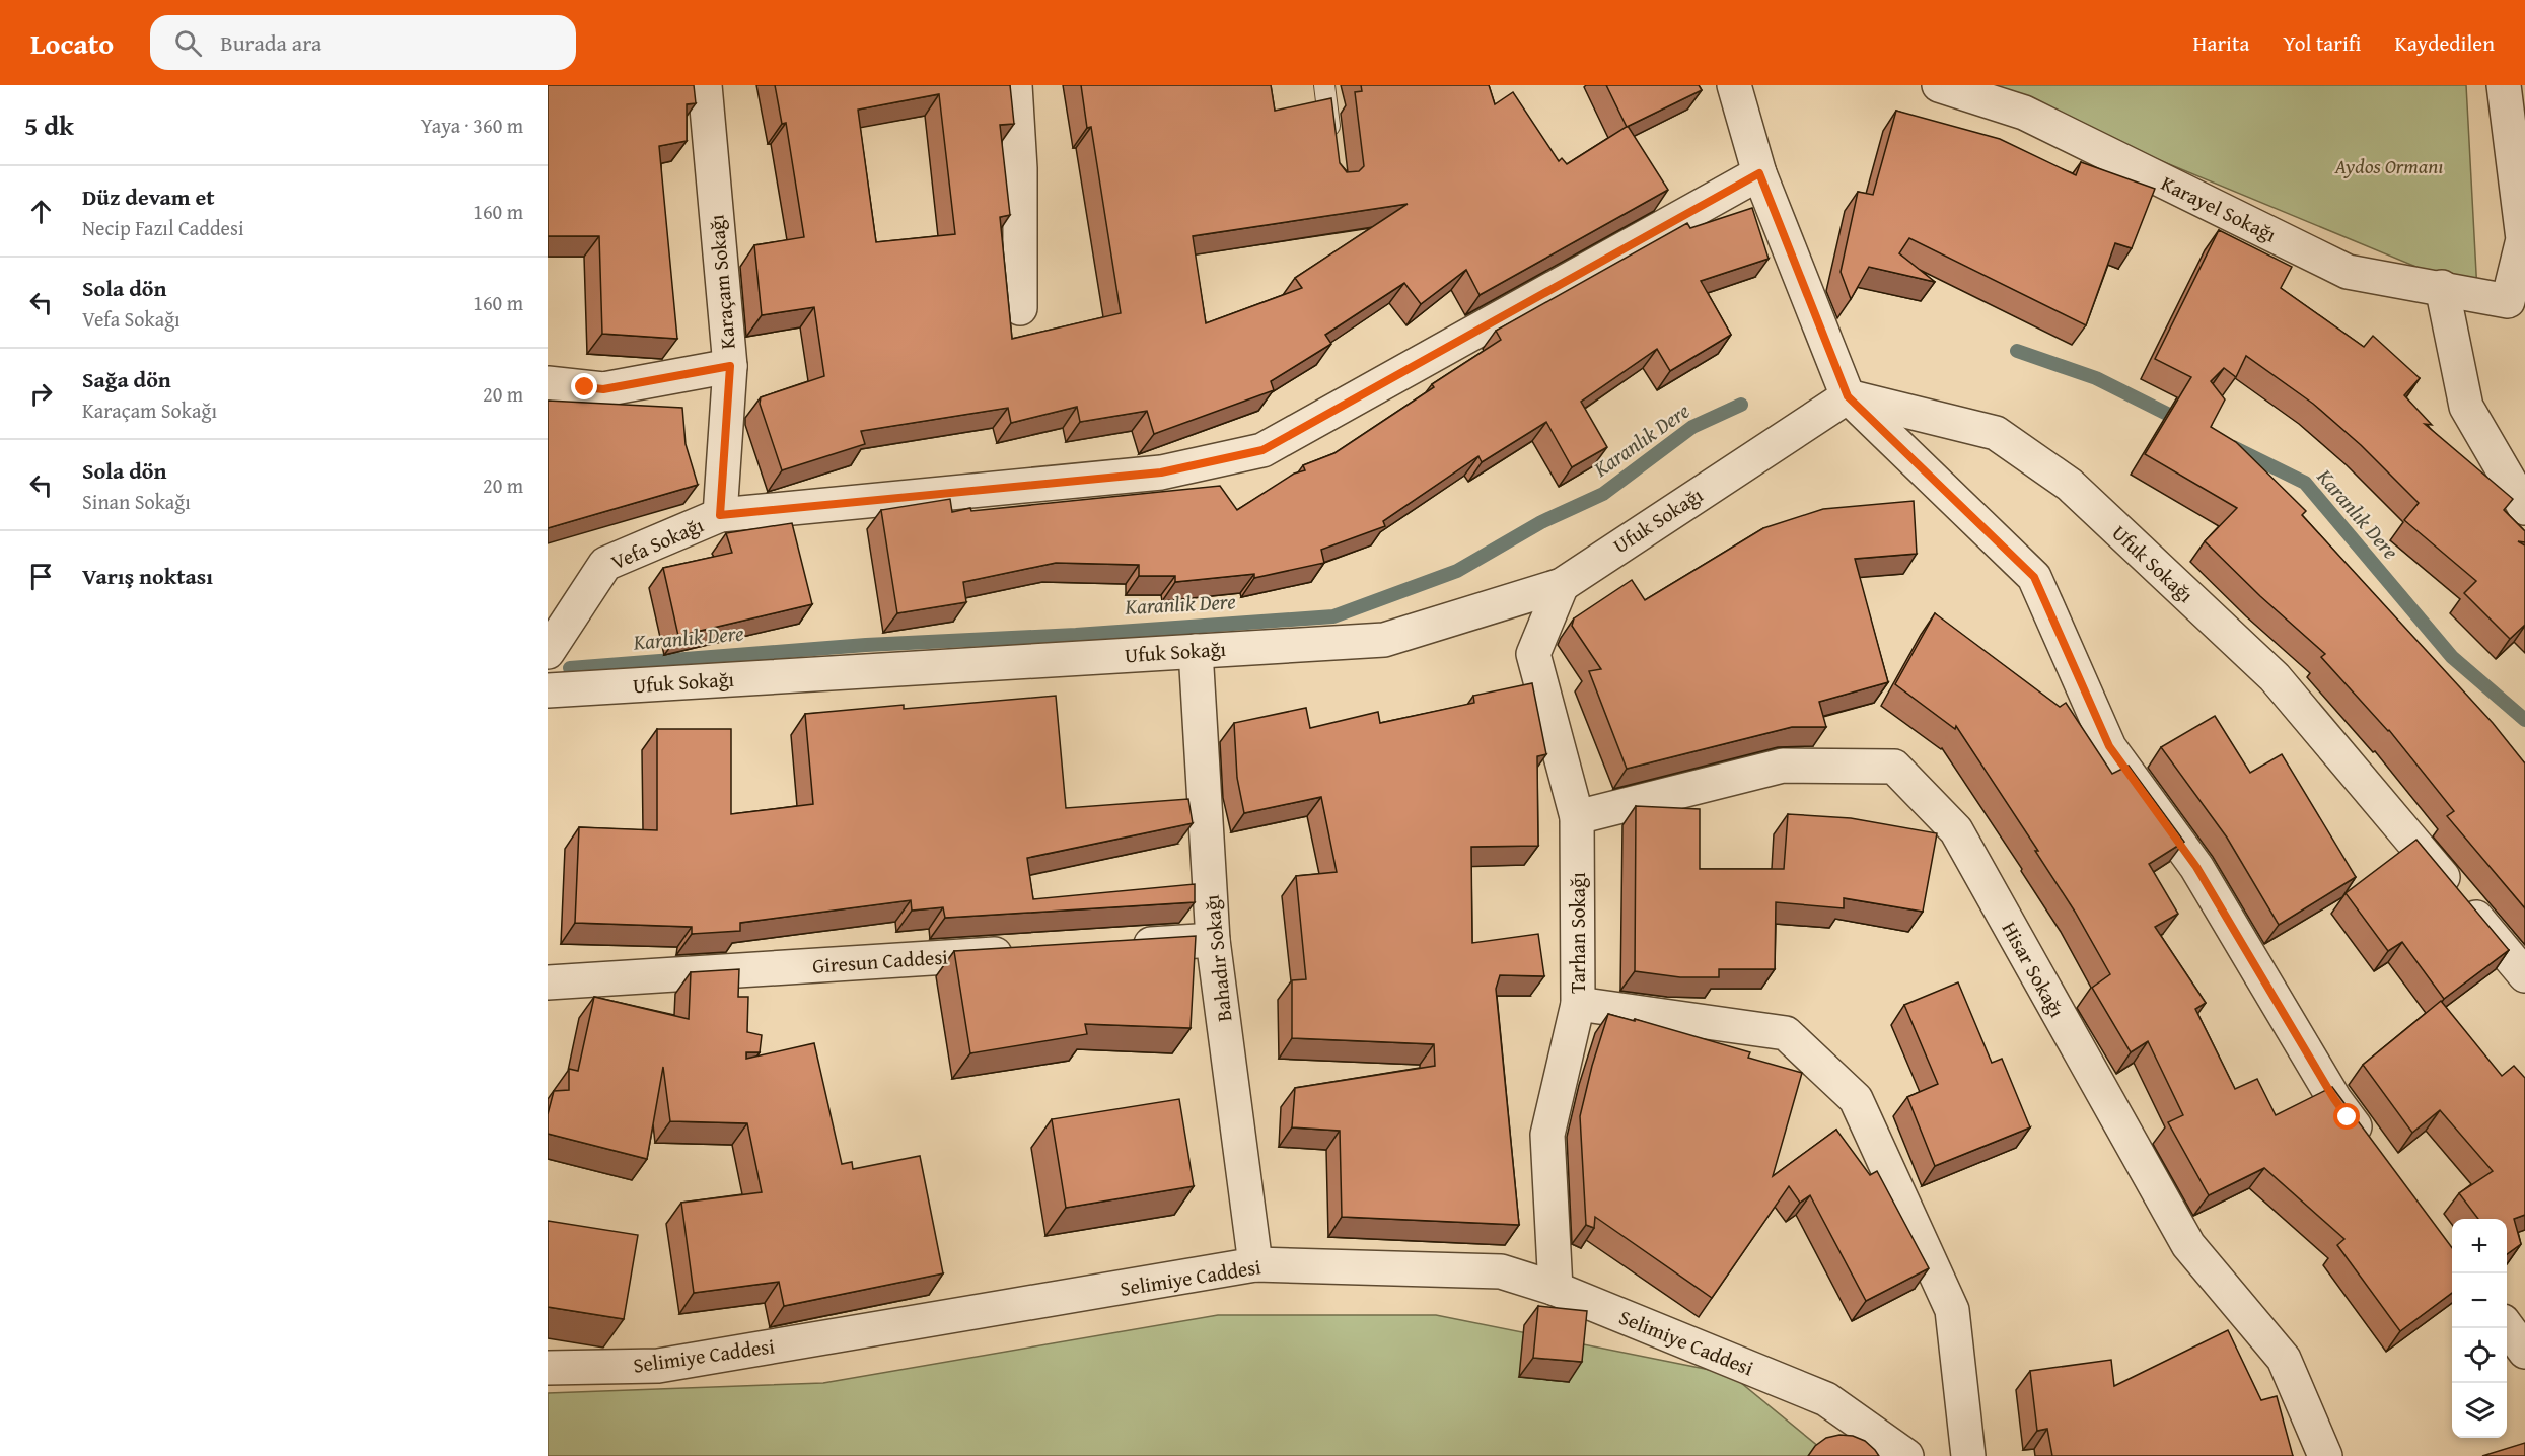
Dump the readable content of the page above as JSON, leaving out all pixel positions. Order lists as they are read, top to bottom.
{
  "streets": {
    "street": [
      "Karayel Sokağı",
      "Karaçam Sokağı",
      "Ufuk Sokağı",
      "Vefa Sokağı",
      "Tarhan Sokağı",
      "Bahadır Sokağı",
      "Giresun Caddesi",
      "Hisar Sokağı",
      "Selimiye Caddesi"
    ]
  },
  "crossings": [
    ["Karaçam Sokağı", "Vefa Sokağı"],
    ["Ufuk Sokağı", "Tarhan Sokağı"],
    ["Ufuk Sokağı", "Bahadır Sokağı"],
    ["Tarhan Sokağı", "Hisar Sokağı"],
    ["Tarhan Sokağı", "Selimiye Caddesi"],
    ["Bahadır Sokağı", "Selimiye Caddesi"]
  ],
  "water": ["Karanlık Dere"],
  "parks": ["Aydos Ormanı"],
  "page": {
    "header": "Locato",
    "search": "Burada ara",
    "nav": ["Harita", "Yol tarifi", "Kaydedilen"],
    "heading": ["5 dk", "Yaya · 360 m"],
    "list": [
      ["Düz devam et", "Necip Fazıl Caddesi", "160 m"],
      ["Sola dön", "Vefa Sokağı", "160 m"],
      ["Sağa dön", "Karaçam Sokağı", "20 m"],
      ["Sola dön", "Sinan Sokağı", "20 m"],
      "Varış noktası"
    ],
    "map_buttons": ["+", "−"]
  }
}
